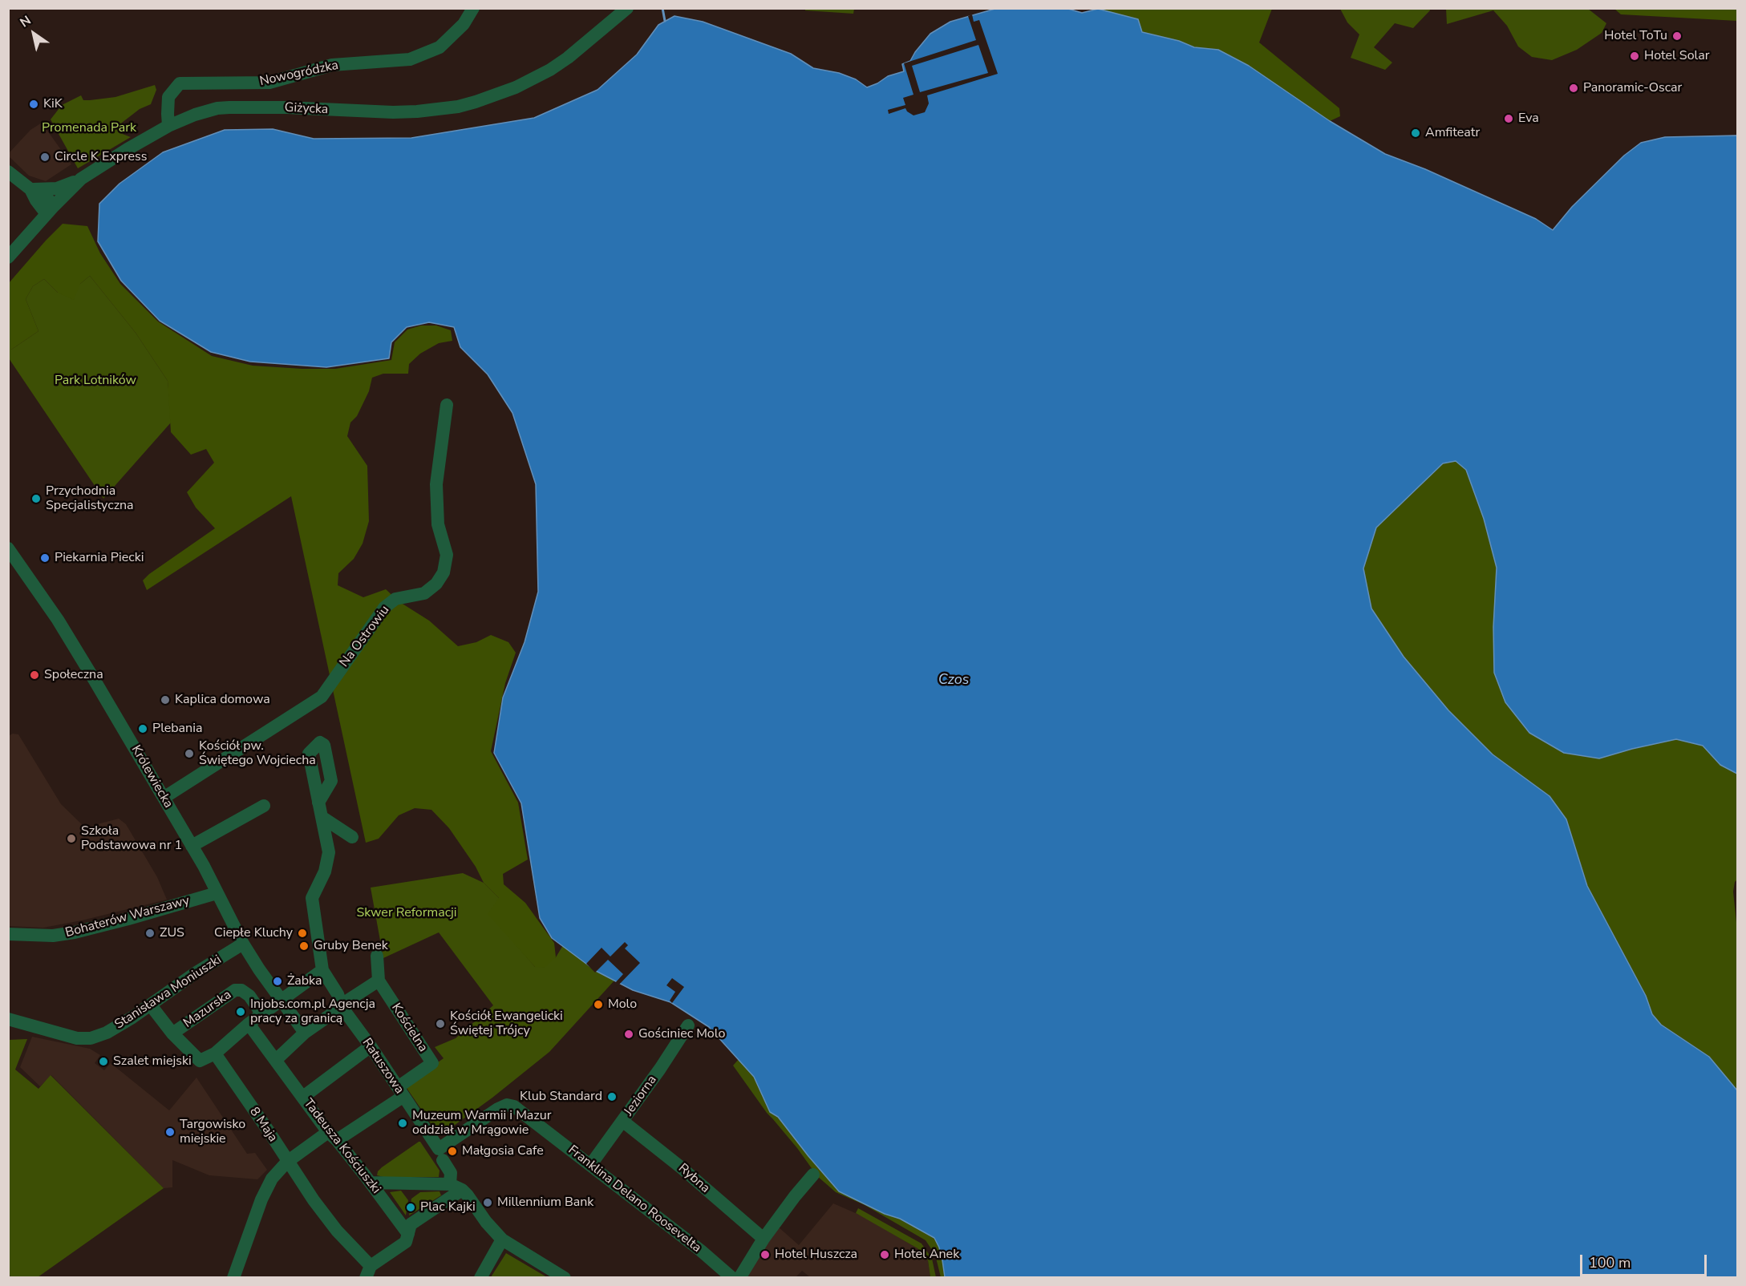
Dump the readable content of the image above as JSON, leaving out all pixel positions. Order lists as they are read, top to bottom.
{
  "streets": {
    "street": [
      "Nowogródzka",
      "Giżycka",
      "Na Ostrowiu",
      "Królewiecka",
      "Bohaterów Warszawy",
      "Stanisława Moniuszki",
      "Mazurska",
      "Kościelna",
      "Ratuszowa",
      "Jeziorna",
      "8 Maja",
      "Tadeusza Kościuszki",
      "Rybna",
      "Franklina Delano Roosevelta"
    ]
  },
  "crossings": [
    ["Nowogródzka", "Giżycka"],
    ["Na Ostrowiu", "Królewiecka"],
    ["Królewiecka", "Bohaterów Warszawy"],
    ["Królewiecka", "Stanisława Moniuszki"],
    ["Kościelna", "Ratuszowa"],
    ["Ratuszowa", "Franklina Delano Roosevelta"],
    ["Jeziorna", "Rybna"],
    ["Jeziorna", "Franklina Delano Roosevelta"]
  ],
  "water": ["Czos"],
  "parks": ["Promenada Park", "Park Lotników", "Skwer Reformacji"],
  "places": [
    "Hotel ToTu",
    "Hotel Solar",
    "Panoramic-Oscar",
    "KiK",
    "Eva",
    "Amfiteatr",
    "Circle K Express",
    "Przychodnia Specjalistyczna",
    "Piekarnia Piecki",
    "Społeczna",
    "Kaplica domowa",
    "Plebania",
    "Kościół pw. Świętego Wojciecha",
    "Szkoła Podstawowa nr 1",
    "ZUS",
    "Ciepłe Kluchy",
    "Gruby Benek",
    "Żabka",
    "Molo",
    "Injobs.com.pl Agencja pracy za granicą",
    "Kościół Ewangelicki Świętej Trójcy",
    "Gościniec Molo",
    "Szalet miejski",
    "Klub Standard",
    "Muzeum Warmii i Mazur oddział w Mrągowie",
    "Targowisko miejskie",
    "Małgosia Cafe",
    "Millennium Bank",
    "Plac Kajki",
    "Hotel Huszcza",
    "Hotel Anek"
  ],
  "scale_bar": "100 m",
  "north": "top left"
}
